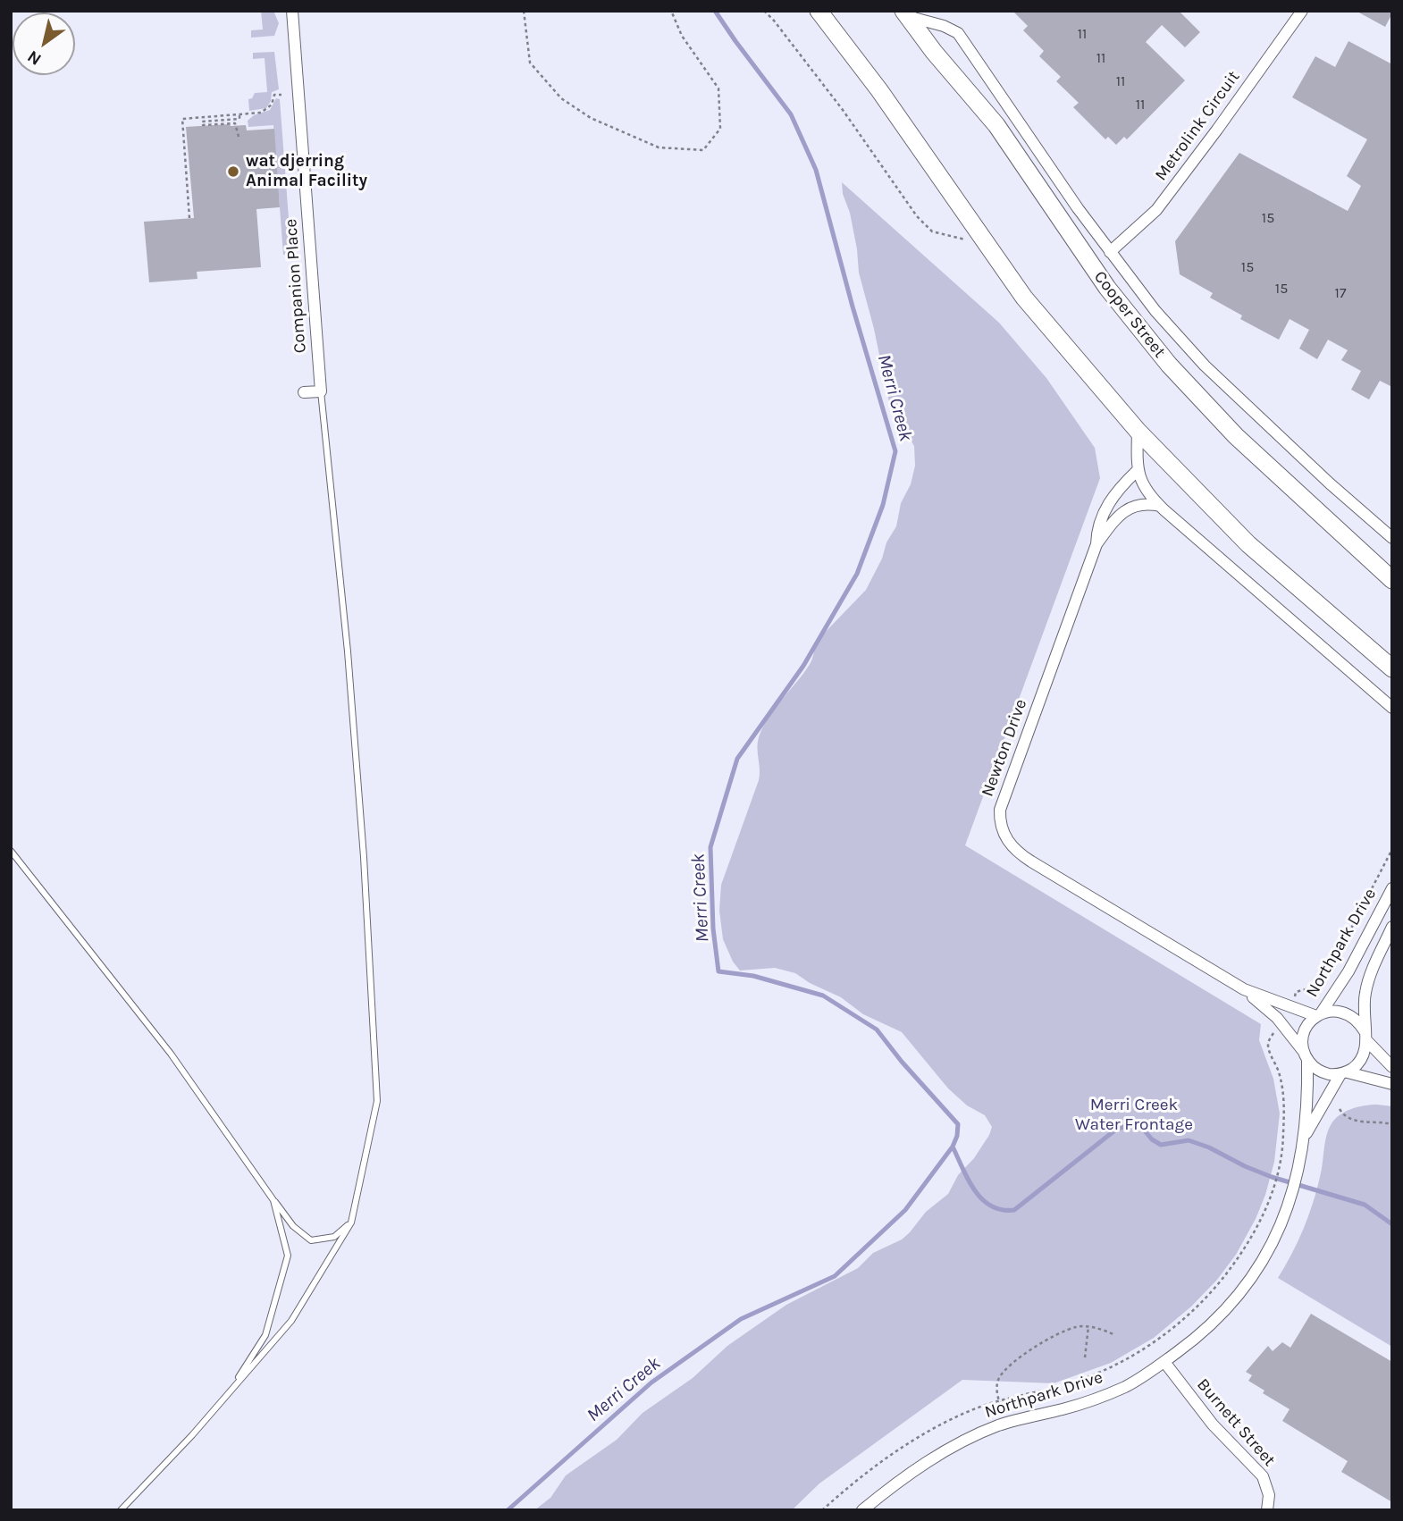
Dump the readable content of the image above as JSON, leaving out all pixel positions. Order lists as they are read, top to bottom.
{
  "streets": {
    "main road": ["Cooper Street"],
    "street": [
      "Metrolink Circuit",
      "Companion Place",
      "Newton Drive",
      "Northpark Drive",
      "Burnett Street"
    ]
  },
  "crossings": [
    ["Metrolink Circuit", "Cooper Street"],
    ["Newton Drive", "Northpark Drive"],
    ["Northpark Drive", "Burnett Street"]
  ],
  "water": ["Merri Creek"],
  "parks": ["Merri Creek Water Frontage"],
  "places": ["wat djerring Animal Facility"],
  "house_numbers": [
    "11",
    "11",
    "11",
    "11",
    "15",
    "15",
    "15",
    "17"
  ],
  "north": "bottom left"
}
